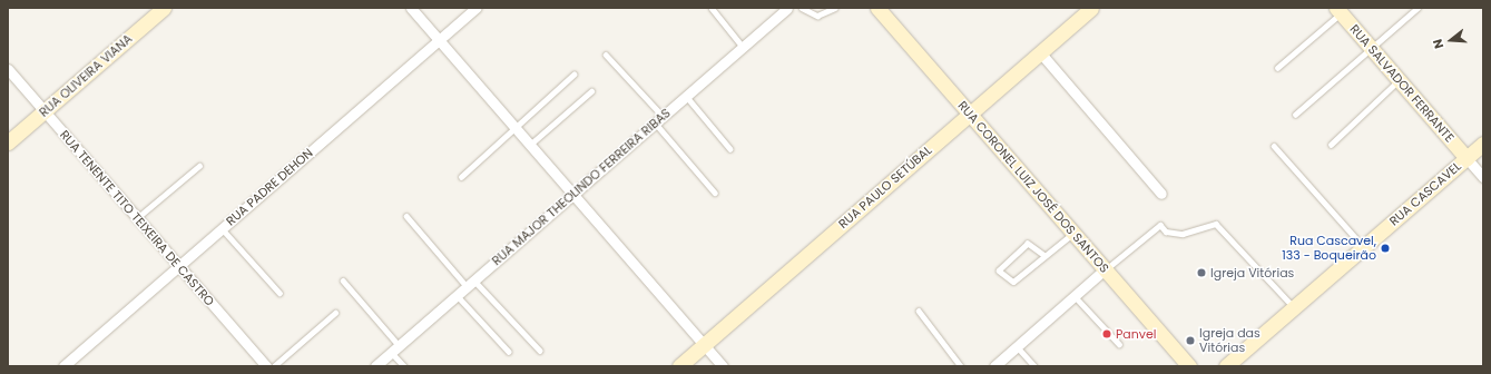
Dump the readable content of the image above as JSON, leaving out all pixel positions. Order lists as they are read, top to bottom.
{
  "streets": {
    "main road": [
      "RUA OLIVEIRA VIANA",
      "RUA SALVADOR FERRANTE",
      "RUA PAULO SETÚBAL",
      "RUA CORONEL LUIZ JOSÉ DOS SANTOS",
      "RUA CASCAVEL"
    ],
    "street": ["RUA PADRE DEHON", "RUA MAJOR THEOLINDO FERREIRA RIBAS", "RUA TENENTE TITO TEIXEIRA DE CASTRO"]
  },
  "crossings": [
    ["RUA OLIVEIRA VIANA", "RUA TENENTE TITO TEIXEIRA DE CASTRO"],
    ["RUA SALVADOR FERRANTE", "RUA CASCAVEL"],
    ["RUA PADRE DEHON", "RUA TENENTE TITO TEIXEIRA DE CASTRO"],
    ["RUA PAULO SETÚBAL", "RUA CORONEL LUIZ JOSÉ DOS SANTOS"]
  ],
  "places": [
    "Rua Cascavel, 133 - Boqueirão",
    "Igreja Vitórias",
    "Panvel",
    "Igreja das Vitórias"
  ],
  "north": "left"
}
